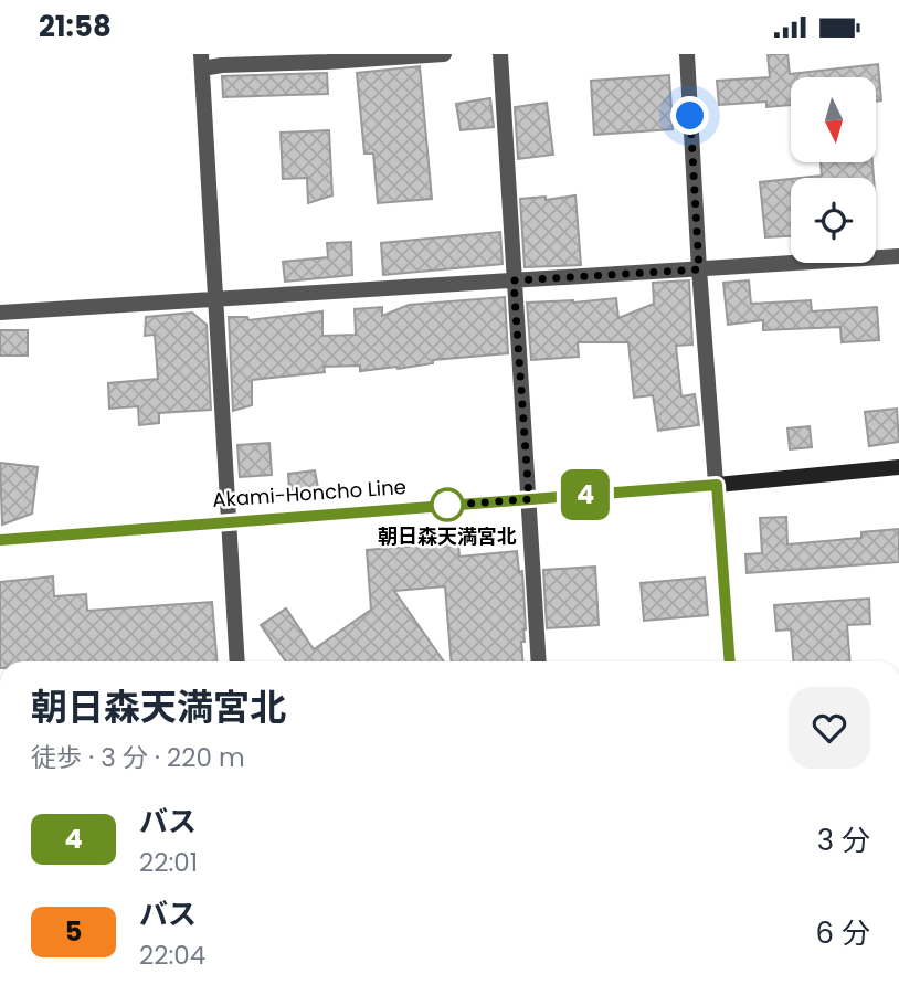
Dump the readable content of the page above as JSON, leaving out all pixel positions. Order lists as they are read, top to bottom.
{
  "streets": {
    "main road": ["Akami-Honcho Line"]
  },
  "places": ["朝日森天満宮北"],
  "lines": ["bus line 4"],
  "north": "bottom",
  "page": {
    "status": "21:58",
    "on_map": "4",
    "heading": ["朝日森天満宮北", "徒歩 · 3 分 · 220 m"],
    "list": [
      {
        "mark": "4",
        "name": "バス",
        "note": "22:01",
        "value": "3 分"
      },
      {
        "mark": "5",
        "name": "バス",
        "note": "22:04",
        "value": "6 分"
      }
    ]
  }
}
